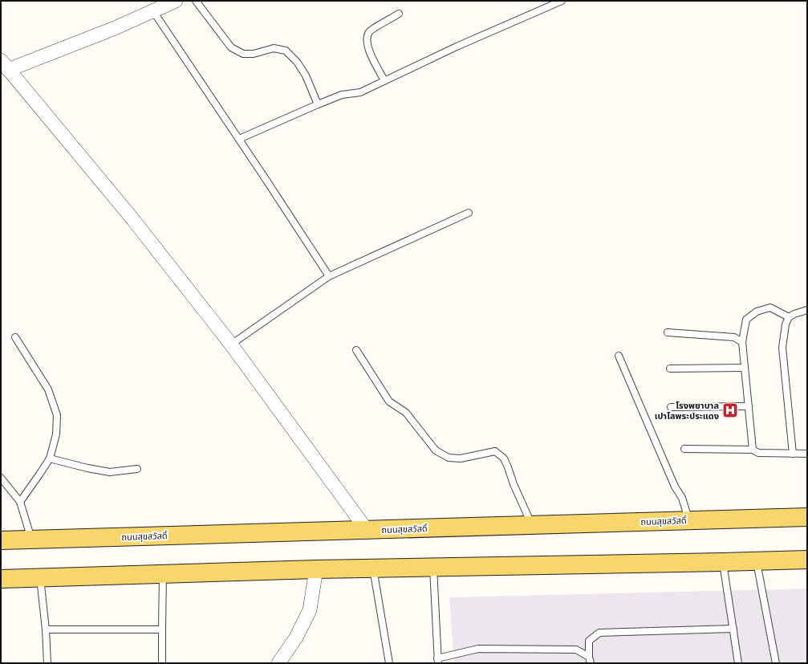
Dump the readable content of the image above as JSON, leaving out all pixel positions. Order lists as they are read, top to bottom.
{
  "streets": {
    "main road": ["ถนนสุขสวัสดิ์"]
  },
  "places": {
    "hospital": ["โรงพยาบาล เปาโลพระประแดง"]
  }
}
